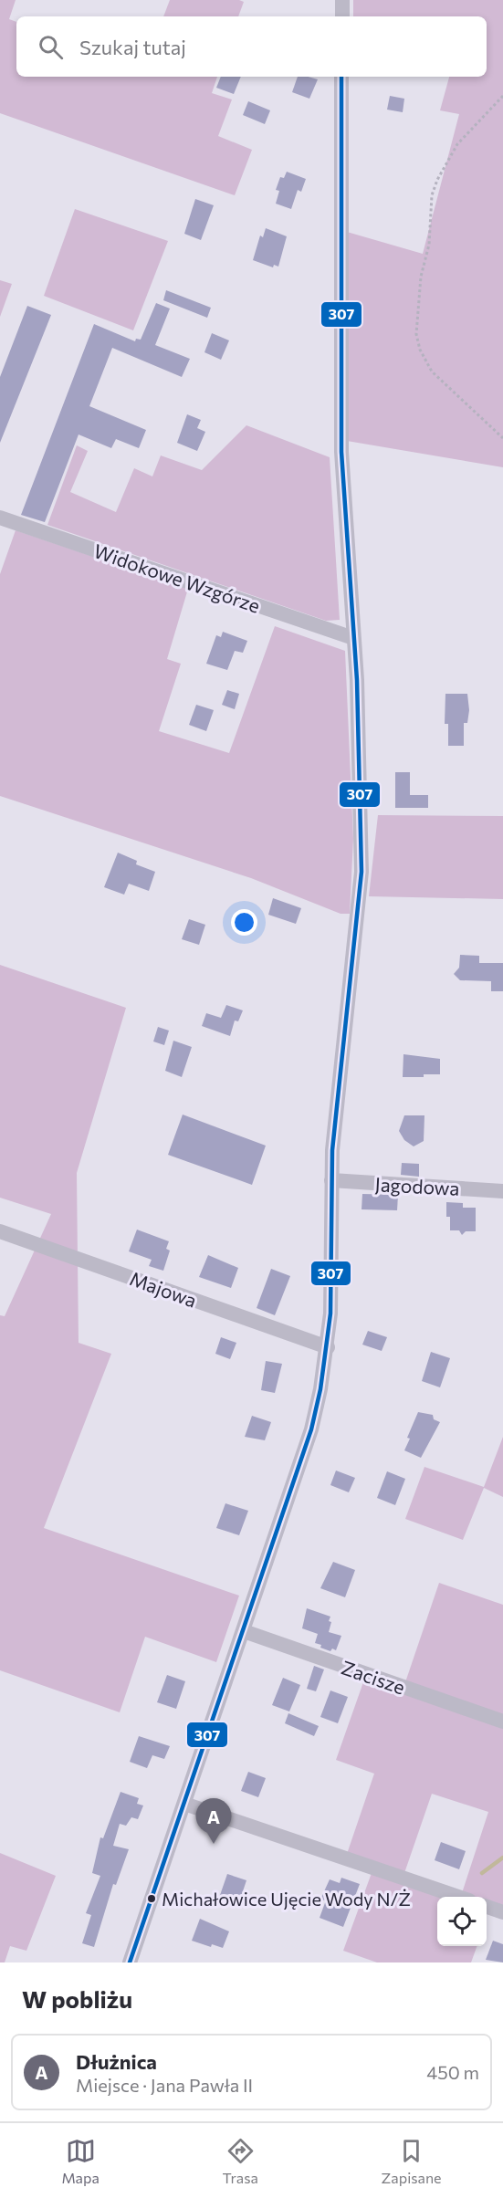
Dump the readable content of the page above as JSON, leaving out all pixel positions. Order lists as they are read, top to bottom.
{
  "streets": {
    "street": [
      "Widokowe Wzgórze",
      "Jagodowa",
      "Majowa",
      "Zacisze"
    ]
  },
  "places": ["Michałowice Ujęcie Wody N/Ż"],
  "lines": ["transit line 307"],
  "page": {
    "search": "Szukaj tutaj",
    "pins": "A",
    "heading": "W pobliżu",
    "list": [
      {
        "mark": "A",
        "name": "Dłużnica",
        "note": "Miejsce · Jana Pawła II",
        "value": "450 m"
      }
    ],
    "nav": ["Mapa", "Trasa", "Zapisane"]
  }
}
